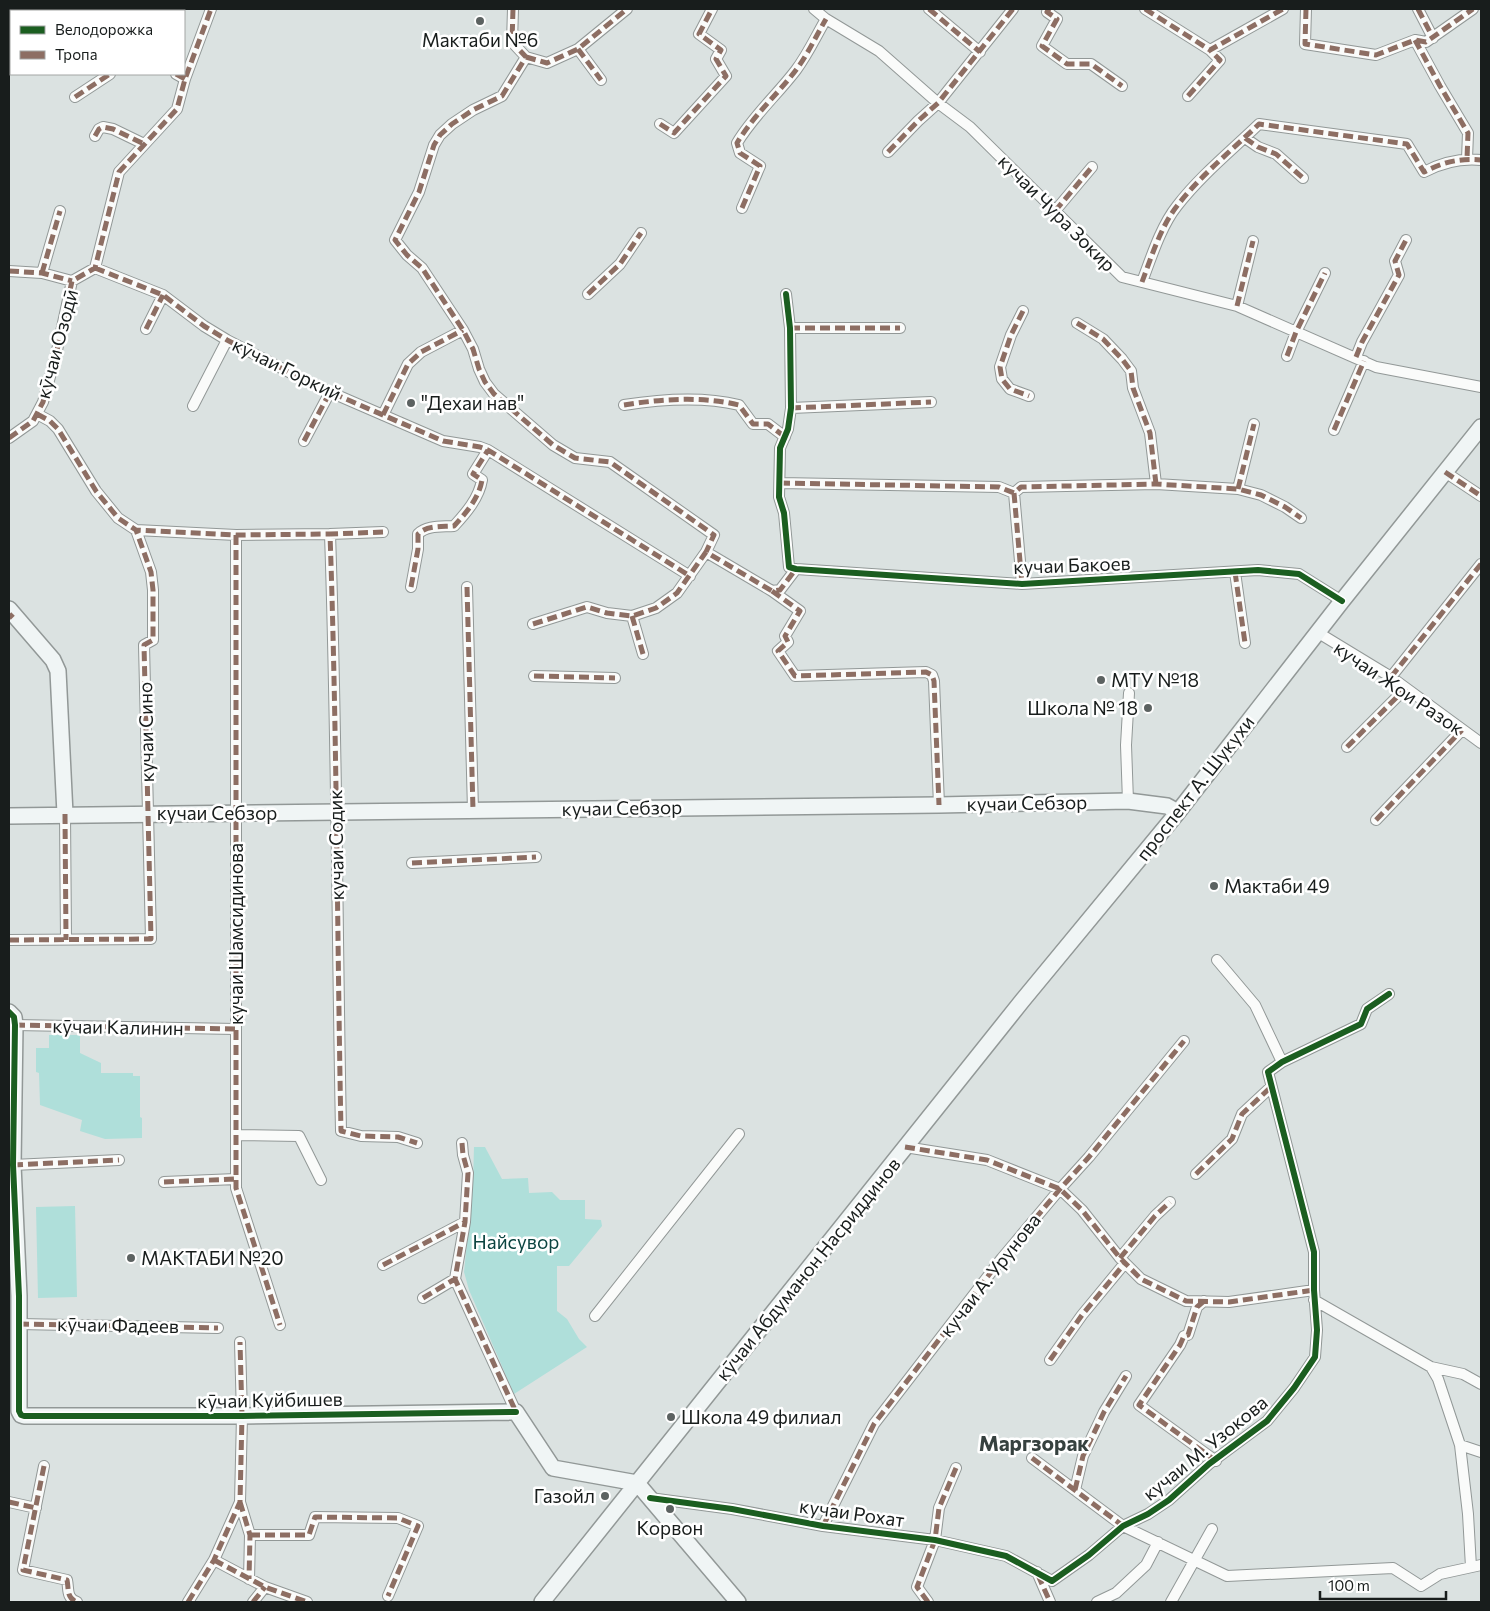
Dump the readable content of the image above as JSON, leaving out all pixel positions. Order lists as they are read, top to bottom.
{
  "streets": {
    "main road": [
      "проспект А. Шукухи",
      "кучаи Себзор",
      "кӯчаи Абдуманон Насриддинов",
      "кӯчаи Куйбишев"
    ],
    "street": [
      "кучаи Чура Зокир",
      "кӯчаи Озодӣ",
      "кӯчаи Горкий",
      "кучаи Бакоев",
      "кучаи Жои Разок",
      "кучаи Сино",
      "кучаи Содик",
      "кучаи Шамсидинова",
      "кӯчаи Калинин",
      "кучаи А. Урунова",
      "кӯчаи Фадеев",
      "кучаи М. Узокова",
      "кучаи Рохат"
    ]
  },
  "crossings": [
    ["кӯчаи Озодӣ", "кӯчаи Горкий"],
    ["кучаи Бакоев", "проспект А. Шукухи"],
    ["кучаи Жои Разок", "проспект А. Шукухи"],
    ["кучаи Сино", "кучаи Себзор"],
    ["проспект А. Шукухи", "кучаи Себзор"],
    ["проспект А. Шукухи", "кӯчаи Абдуманон Насриддинов"],
    ["кучаи Себзор", "кучаи Содик"],
    ["кучаи Себзор", "кучаи Шамсидинова"],
    ["кучаи Шамсидинова", "кӯчаи Калинин"],
    ["кучаи А. Урунова", "кучаи Рохат"],
    ["кучаи М. Узокова", "кучаи Рохат"]
  ],
  "districts": ["Маргзорак"],
  "parks": ["Найсувор"],
  "places": [
    "Мактаби №6",
    "\"Дехаи нав\"",
    "МТУ №18",
    "Школа № 18",
    "Мактаби 49",
    "МАКТАБИ №20",
    "Школа 49 филиал",
    "Газойл",
    "Корвон"
  ],
  "legend": ["Велодорожка", "Тропа"],
  "scale_bar": "100 m"
}
